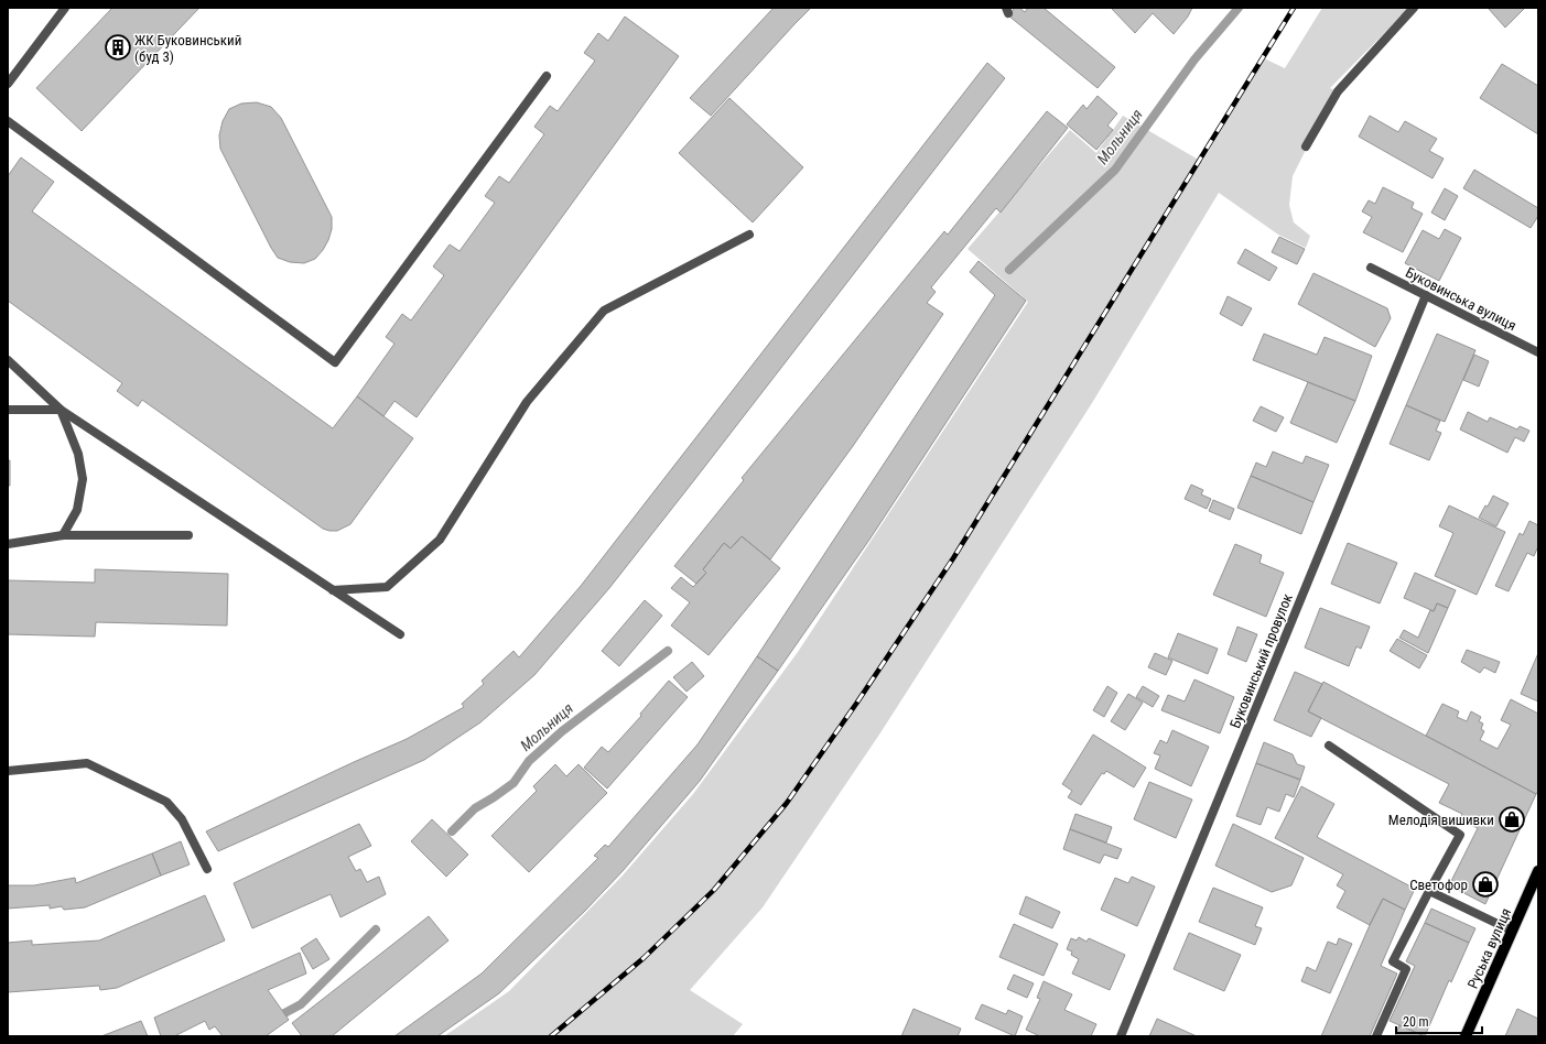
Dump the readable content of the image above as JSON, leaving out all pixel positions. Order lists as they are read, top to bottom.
{
  "streets": {
    "main road": ["Руська вулиця"],
    "street": ["Буковинська вулиця", "Буковинський провулок"]
  },
  "crossings": [
    ["Буковинська вулиця", "Буковинський провулок"]
  ],
  "water": ["Мольниця"],
  "places": {
    "building": ["ЖК Буковинський (буд 3)"],
    "shop": ["Мелодія вишивки", "Светофор"]
  },
  "scale_bar": "20 m"
}
